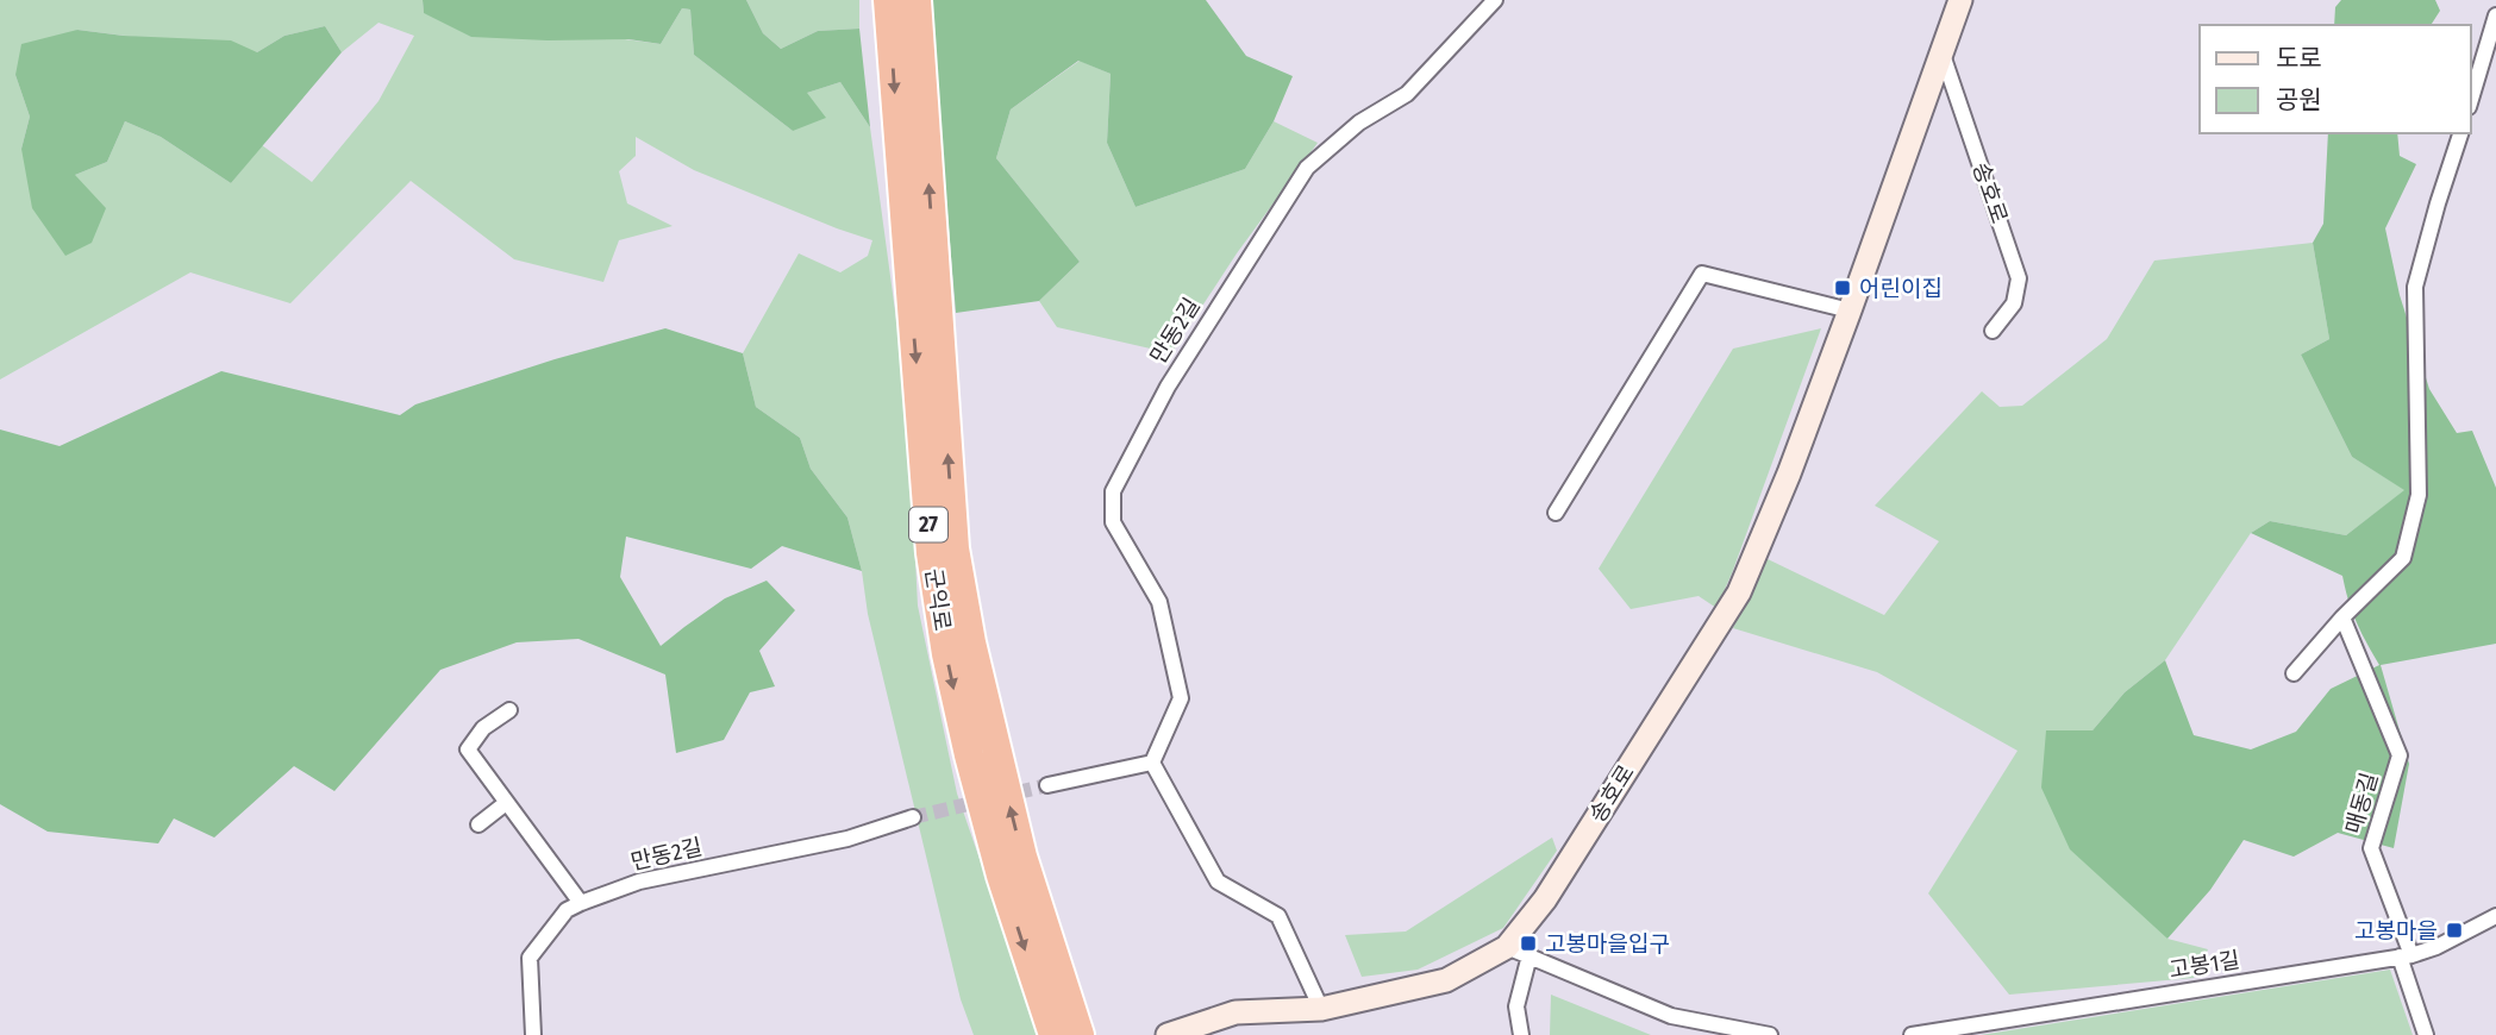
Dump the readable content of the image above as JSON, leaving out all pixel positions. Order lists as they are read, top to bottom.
{
  "streets": {
    "highway": ["27", "군익로"],
    "main road": ["송호로"],
    "street": ["만동2길", "매동길", "고봉1길"]
  },
  "crossings": [
    ["매동길", "고봉1길"]
  ],
  "places": {
    "transit": ["어린이집", "고봉마을", "고봉마을입구"]
  },
  "legend": ["도로", "공원"]
}
